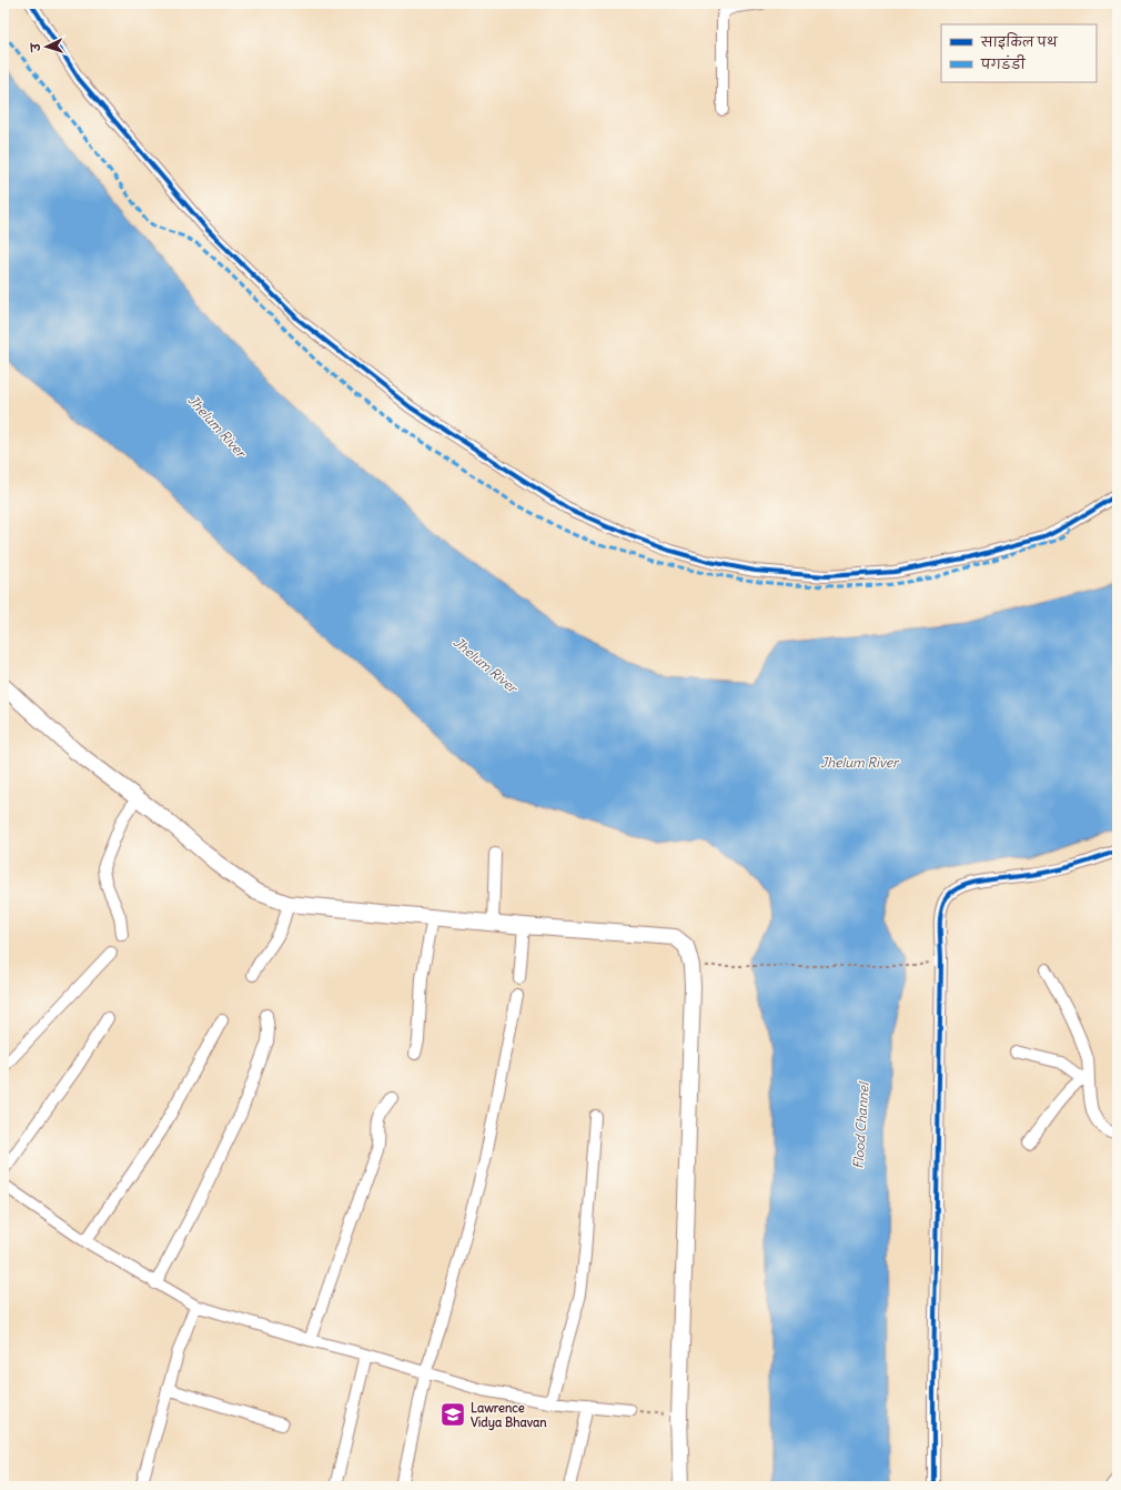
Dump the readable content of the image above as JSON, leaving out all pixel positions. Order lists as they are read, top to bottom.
{
  "water": ["Jhelum River", "Flood Channel"],
  "places": {
    "school or university": ["Lawrence Vidya Bhavan"]
  },
  "legend": ["साइकिल पथ", "पगडंडी"],
  "north": "left"
}
